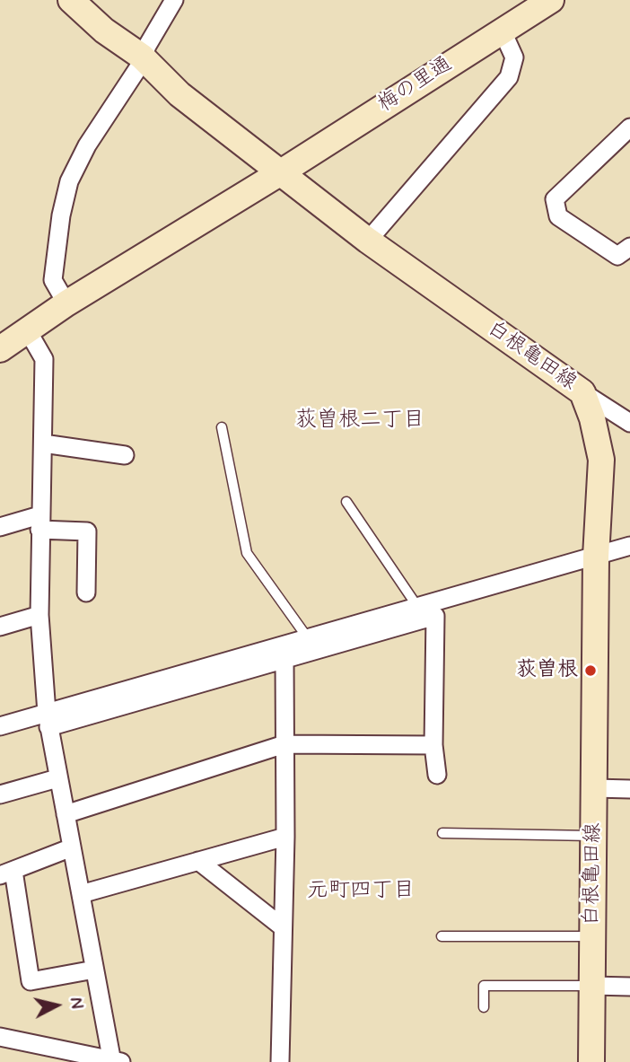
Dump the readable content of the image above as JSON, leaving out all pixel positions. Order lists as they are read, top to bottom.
{
  "streets": {
    "main road": ["梅の里通", "白根亀田線"]
  },
  "crossings": [
    ["梅の里通", "白根亀田線"]
  ],
  "districts": ["荻曽根二丁目", "元町四丁目"],
  "places": ["荻曽根"],
  "north": "right"
}
